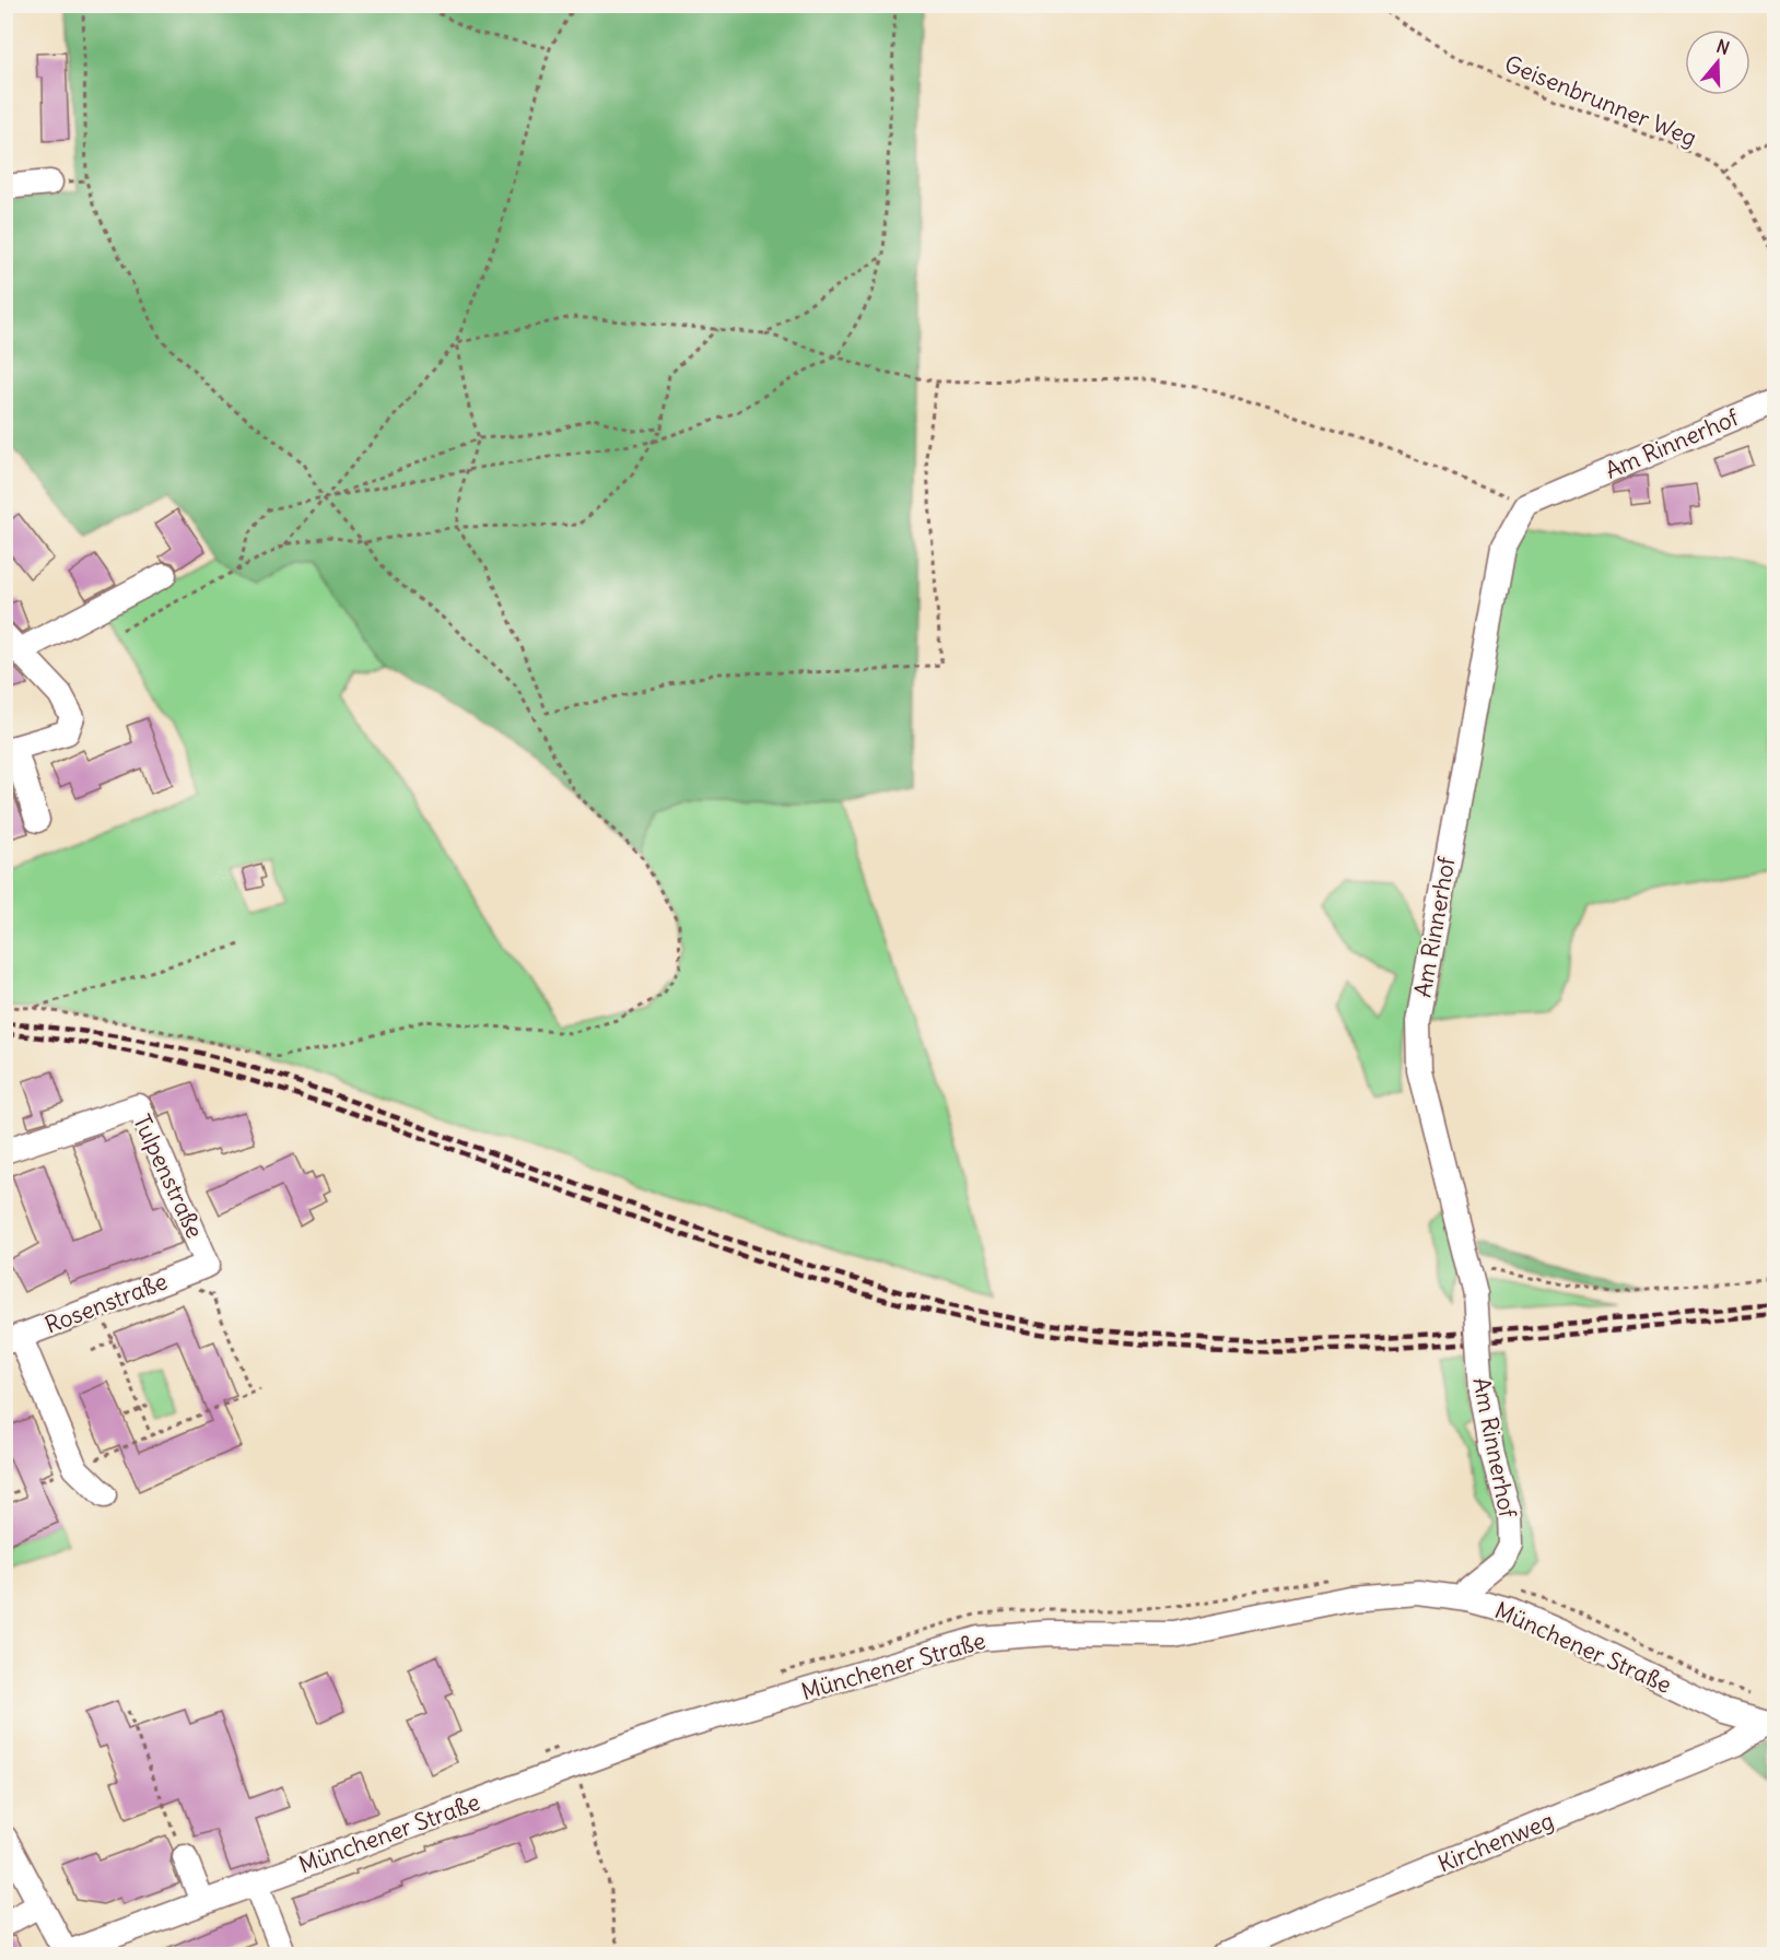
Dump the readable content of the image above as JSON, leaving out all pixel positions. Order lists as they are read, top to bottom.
{
  "streets": {
    "street": [
      "Am Rinnerhof",
      "Tulpenstraße",
      "Rosenstraße",
      "Münchener Straße",
      "Kirchenweg"
    ],
    "path": ["Geisenbrunner Weg"]
  },
  "crossings": [
    ["Am Rinnerhof", "Münchener Straße"],
    ["Tulpenstraße", "Rosenstraße"],
    ["Münchener Straße", "Kirchenweg"]
  ],
  "north": "top"
}
